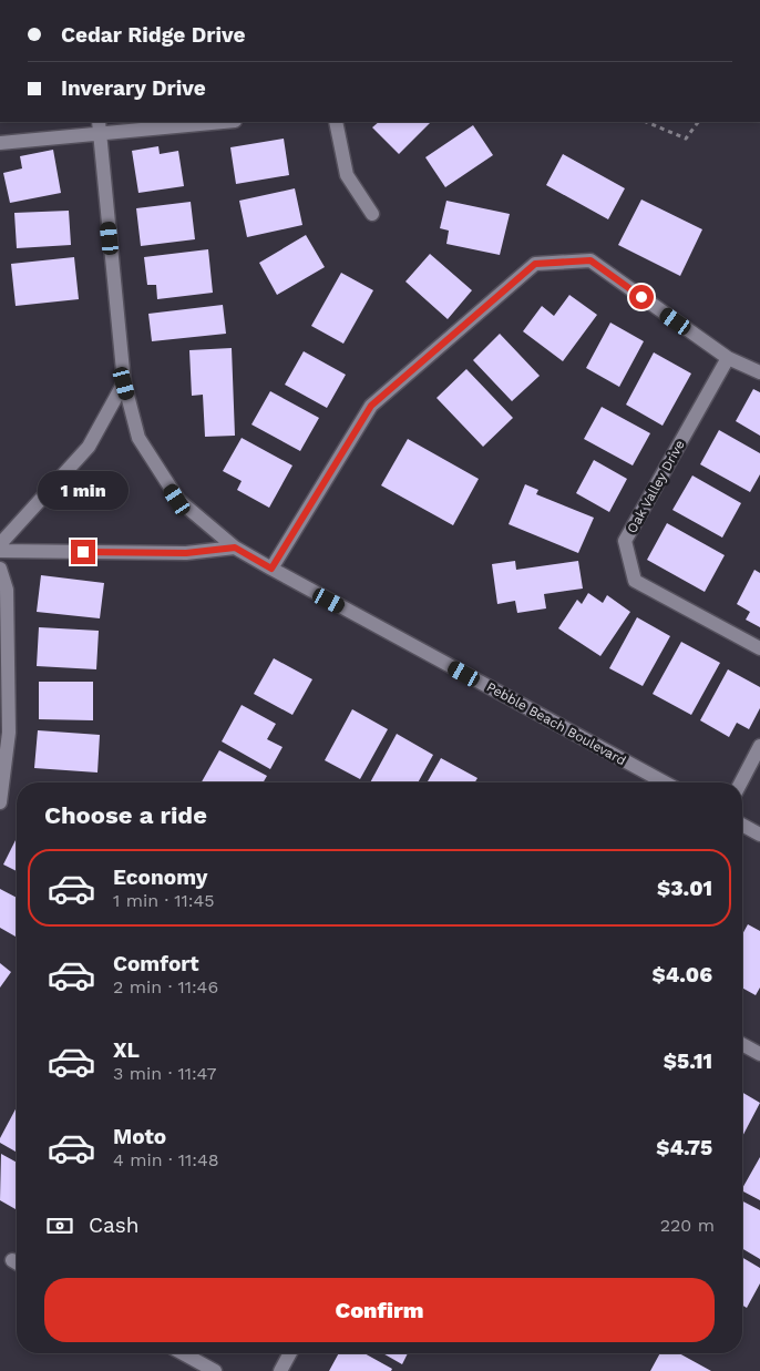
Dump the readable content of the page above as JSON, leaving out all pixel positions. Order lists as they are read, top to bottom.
{
  "streets": {
    "street": ["Oak Valley Drive", "Pebble Beach Boulevard"]
  },
  "page": {
    "banner": ["Cedar Ridge Drive", "Inverary Drive"],
    "bubble": "1 min",
    "heading": "Choose a ride",
    "list": [
      {
        "name": "Economy",
        "note": "1 min · 11:45",
        "value": "$3.01"
      },
      {
        "name": "Comfort",
        "note": "2 min · 11:46",
        "value": "$4.06"
      },
      {
        "name": "XL",
        "note": "3 min · 11:47",
        "value": "$5.11"
      },
      {
        "name": "Moto",
        "note": "4 min · 11:48",
        "value": "$4.75"
      }
    ],
    "pay": ["Cash", "220 m"],
    "buttons": "Confirm"
  }
}
